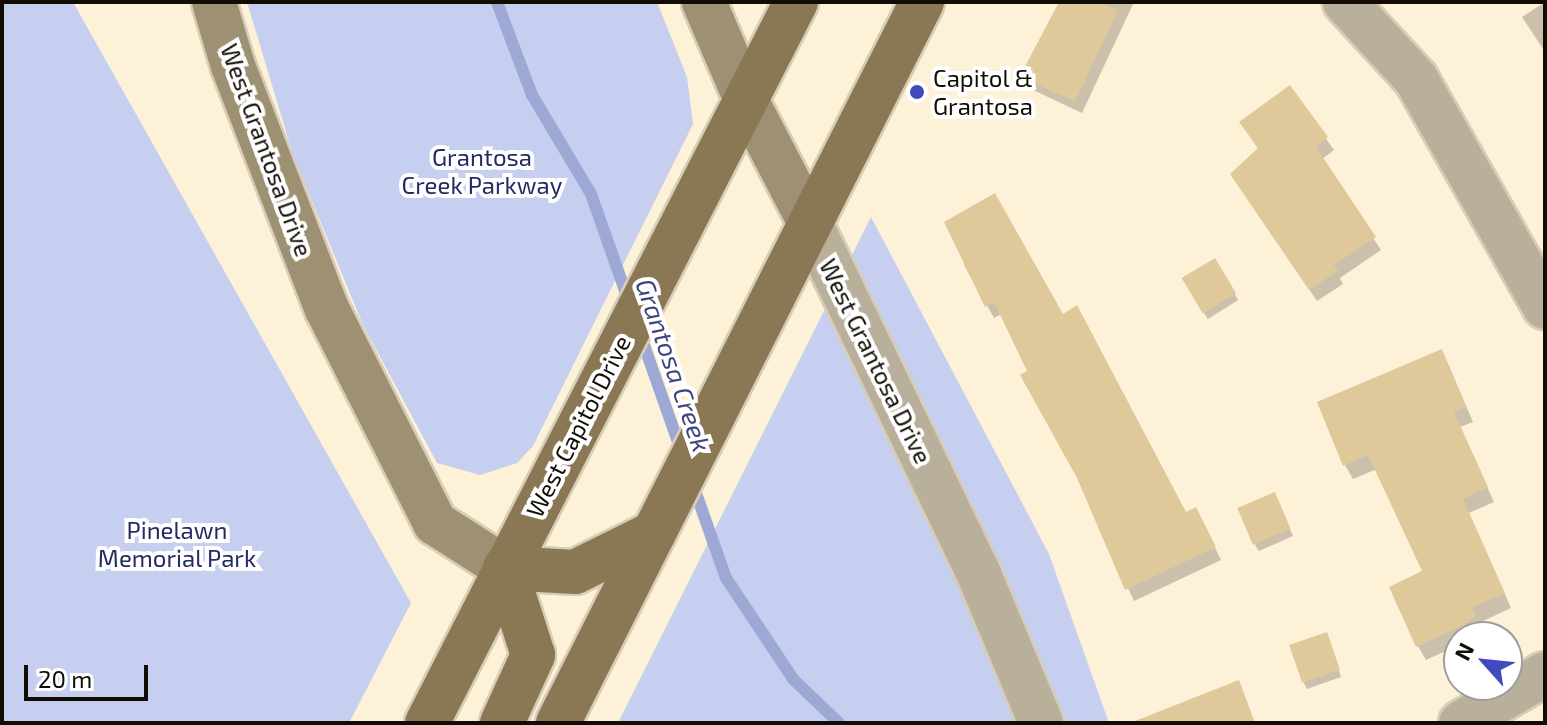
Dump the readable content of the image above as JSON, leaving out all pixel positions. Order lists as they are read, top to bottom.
{
  "streets": {
    "main road": ["West Capitol Drive"],
    "street": ["West Grantosa Drive"]
  },
  "crossings": [
    ["West Grantosa Drive", "West Capitol Drive"]
  ],
  "water": ["Grantosa Creek"],
  "parks": ["Grantosa Creek Parkway", "Pinelawn Memorial Park"],
  "places": ["Capitol & Grantosa"],
  "scale_bar": "20 m",
  "north": "top left"
}
